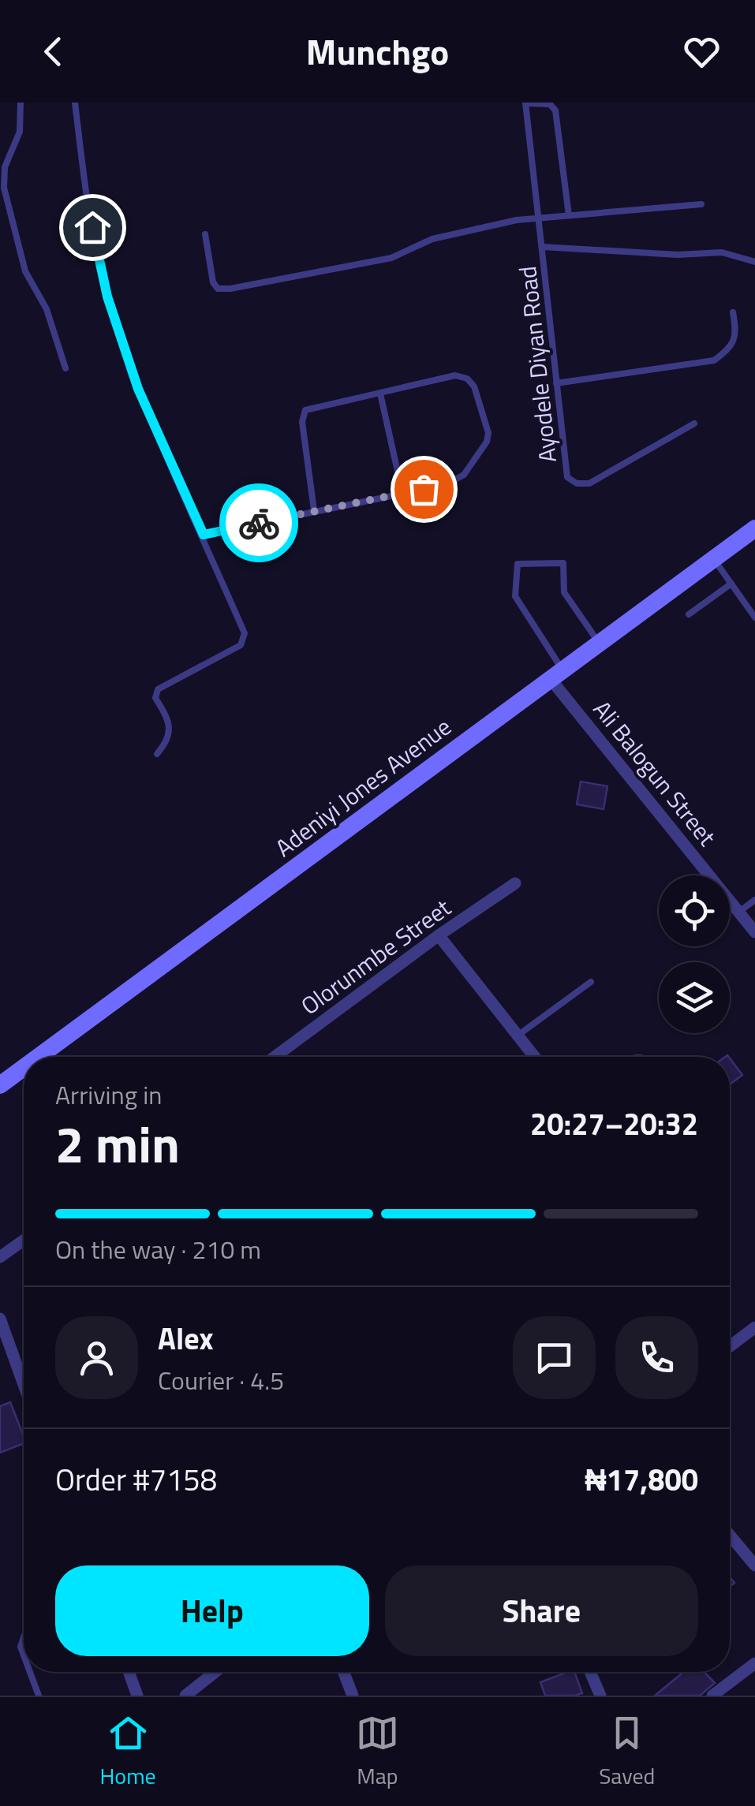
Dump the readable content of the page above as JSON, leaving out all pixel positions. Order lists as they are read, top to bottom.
{
  "streets": {
    "street": ["Ali Balogun Street", "Adeniyi Jones Avenue", "Olorunmbe Street"],
    "lane": ["Ayodele Diyan Road"]
  },
  "crossings": [
    ["Ali Balogun Street", "Adeniyi Jones Avenue"]
  ],
  "page": {
    "header": "Munchgo",
    "heading": ["2 min", "Arriving in", "20:27–20:32"],
    "panel": [
      "Alex",
      "Courier · 4.5",
      "Order #7158",
      "₦17,800"
    ],
    "bar": "On the way · 210 m",
    "buttons": ["Help", "Share"],
    "tabs": ["Home", "Map", "Saved"]
  }
}
